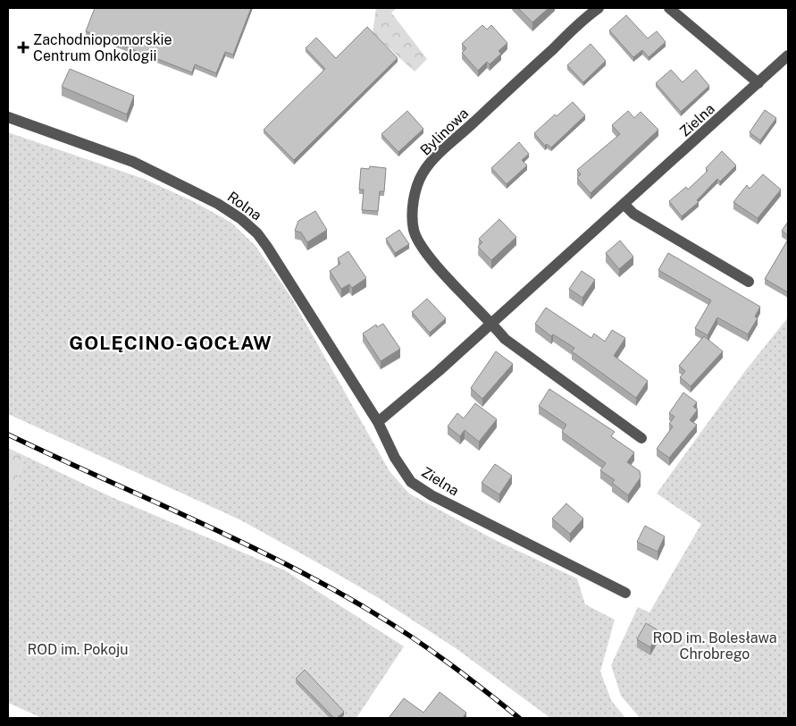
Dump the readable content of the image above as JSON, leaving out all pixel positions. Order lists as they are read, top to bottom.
{
  "streets": {
    "street": ["Zielna", "Bylinowa", "Rolna"]
  },
  "crossings": [
    ["Zielna", "Bylinowa"],
    ["Zielna", "Rolna"]
  ],
  "districts": ["GOLĘCINO-GOCŁAW"],
  "parks": ["ROD im. Bolesława Chrobrego", "ROD im. Pokoju"],
  "places": {
    "health": ["Zachodniopomorskie Centrum Onkologii"]
  }
}
